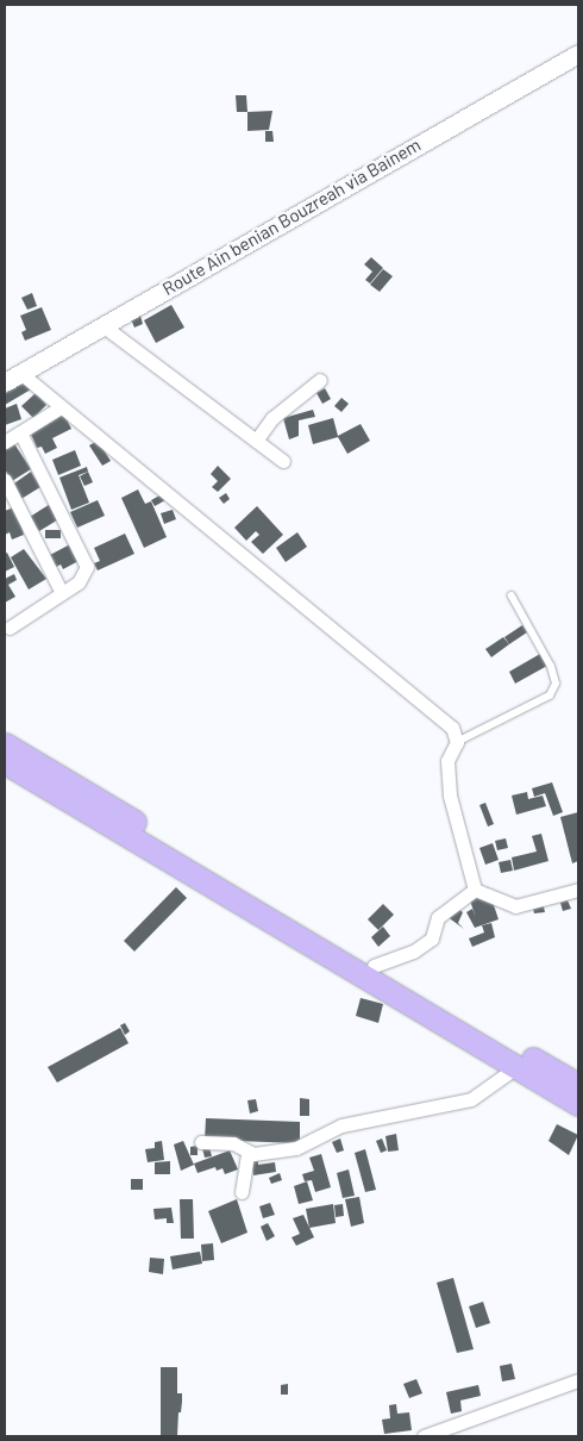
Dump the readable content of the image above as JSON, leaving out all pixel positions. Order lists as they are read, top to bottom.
{
  "streets": {
    "street": ["Route Ain benian Bouzreah via Bainem"]
  }
}
